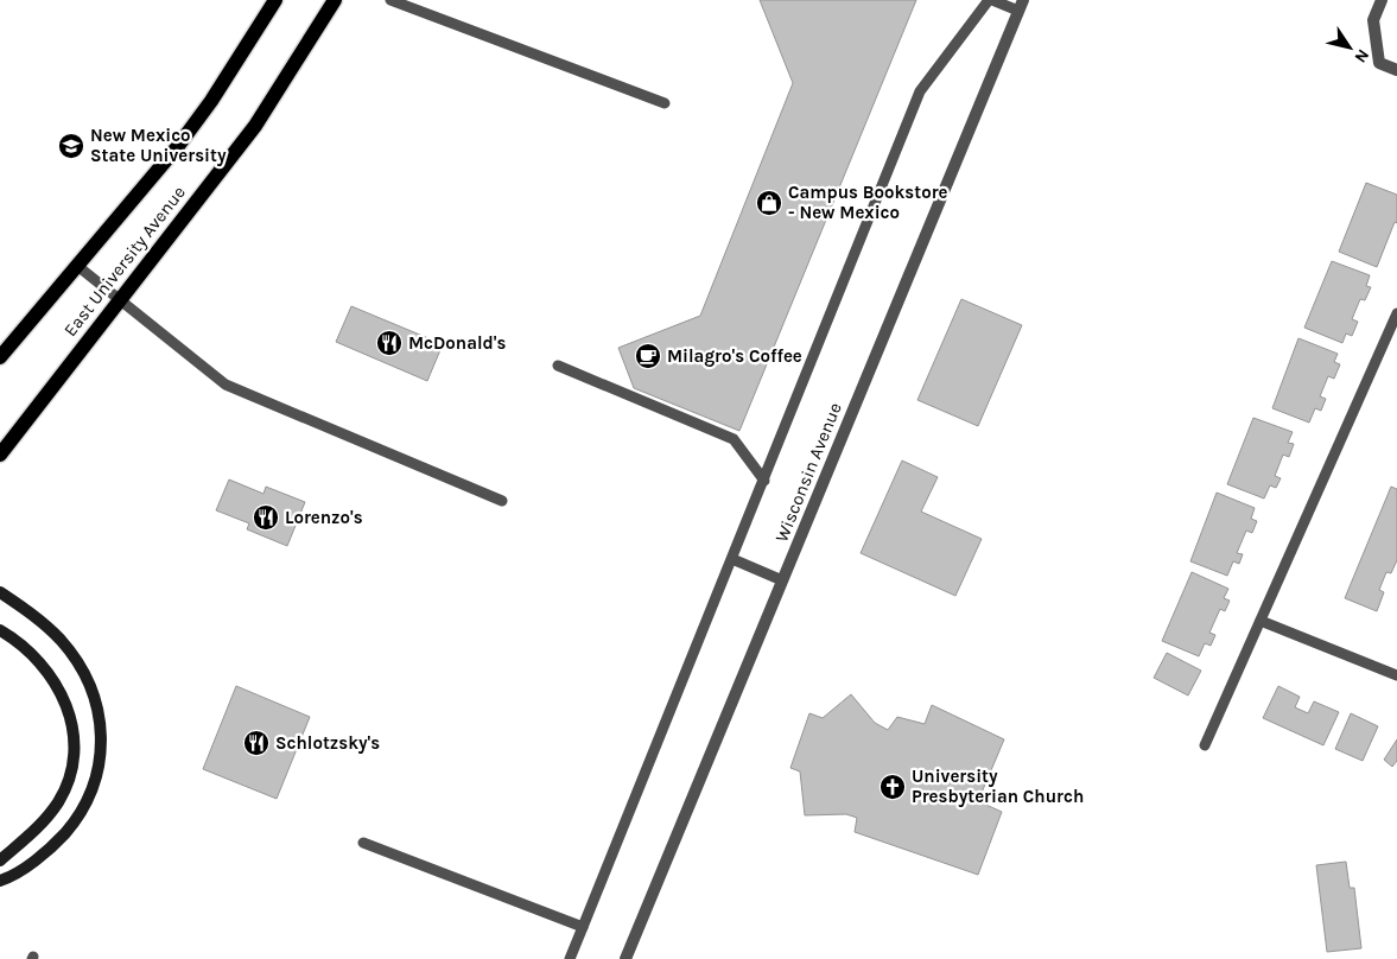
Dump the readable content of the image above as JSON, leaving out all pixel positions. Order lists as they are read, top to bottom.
{
  "streets": {
    "main road": ["East University Avenue"],
    "street": ["Wisconsin Avenue"]
  },
  "places": {
    "school or university": ["New Mexico State University"],
    "shop": ["Campus Bookstore - New Mexico"],
    "restaurant": ["McDonald's", "Lorenzo's", "Schlotzsky's"],
    "cafe": ["Milagro's Coffee"],
    "church": ["University Presbyterian Church"]
  },
  "north": "bottom right"
}
